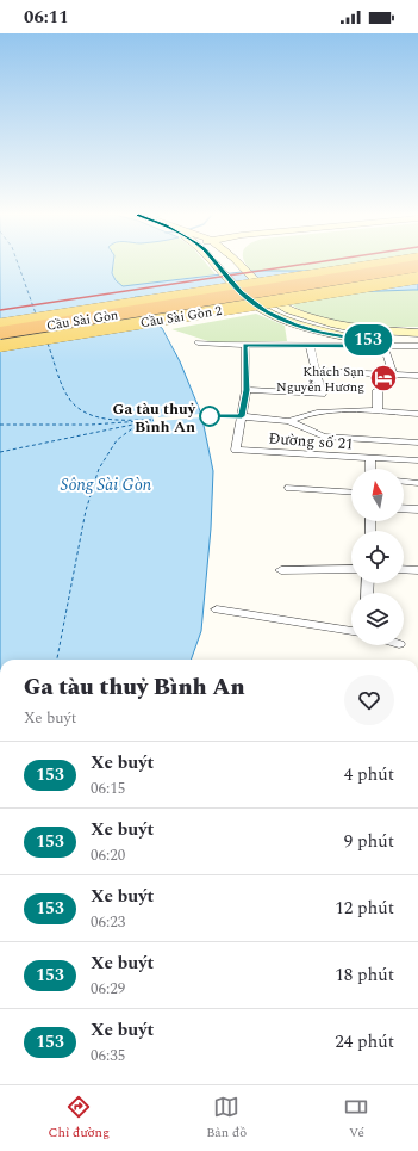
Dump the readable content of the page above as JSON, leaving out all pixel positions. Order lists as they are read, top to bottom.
{
  "streets": {
    "highway": ["Cầu Sài Gòn 2", "Cầu Sài Gòn"],
    "street": ["Đường số 21"]
  },
  "water": ["Sông Sài Gòn"],
  "places": {
    "hotel": ["Khách Sạn Nguyễn Hương"],
    "other": ["Ga tàu thuỷ Bình An"]
  },
  "lines": ["bus line 153"],
  "north": "top",
  "page": {
    "status": "06:11",
    "on_map": "153",
    "heading": ["Ga tàu thuỷ Bình An", "Xe buýt"],
    "list": [
      {
        "mark": "153",
        "name": "Xe buýt",
        "note": "06:15",
        "value": "4 phút"
      },
      {
        "mark": "153",
        "name": "Xe buýt",
        "note": "06:20",
        "value": "9 phút"
      },
      {
        "mark": "153",
        "name": "Xe buýt",
        "note": "06:23",
        "value": "12 phút"
      },
      {
        "mark": "153",
        "name": "Xe buýt",
        "note": "06:29",
        "value": "18 phút"
      },
      {
        "mark": "153",
        "name": "Xe buýt",
        "note": "06:35",
        "value": "24 phút"
      }
    ],
    "tabs": ["Chỉ đường", "Bản đồ", "Vé"]
  }
}
